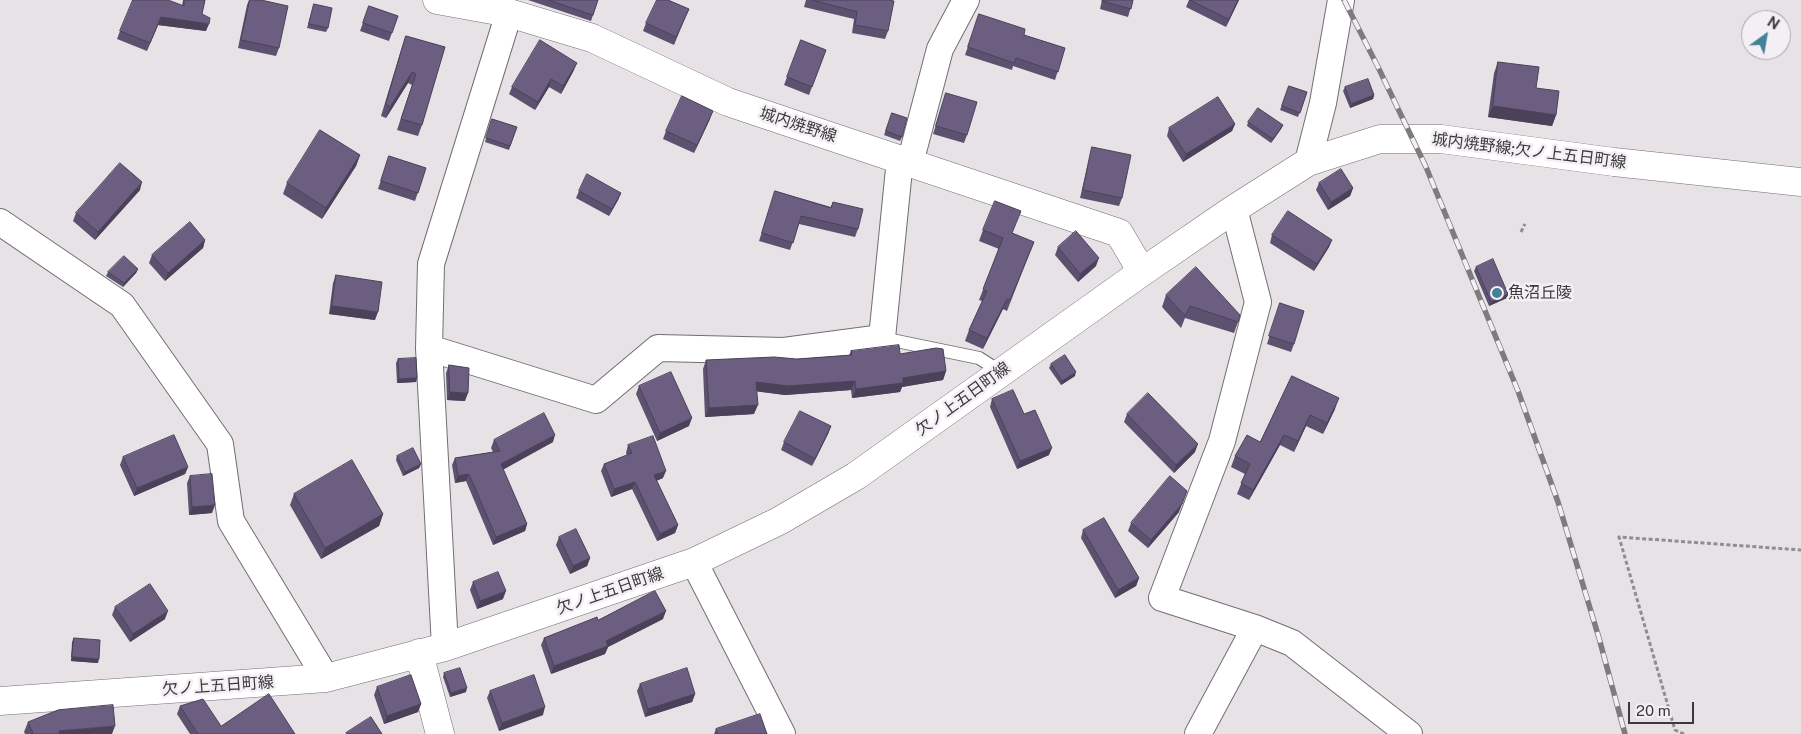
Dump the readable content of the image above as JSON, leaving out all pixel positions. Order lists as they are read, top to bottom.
{
  "streets": {
    "main road": ["城内焼野線", "城内焼野線;欠ノ上五日町線", "欠ノ上五日町線"]
  },
  "crossings": [
    ["城内焼野線", "城内焼野線;欠ノ上五日町線"],
    ["城内焼野線", "欠ノ上五日町線"],
    ["城内焼野線;欠ノ上五日町線", "欠ノ上五日町線"]
  ],
  "places": ["魚沼丘陵"],
  "scale_bar": "20 m",
  "north": "top right"
}
